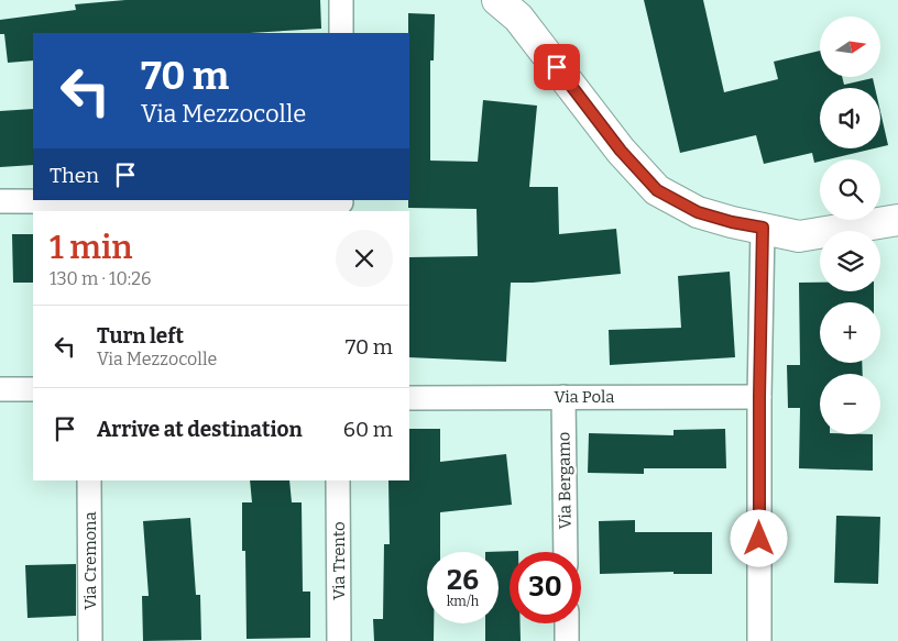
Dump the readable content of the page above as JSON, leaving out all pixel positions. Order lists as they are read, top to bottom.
{
  "streets": {
    "street": [
      "Via Pola",
      "Via Bergamo",
      "Via Cremona",
      "Via Trento"
    ]
  },
  "crossings": [
    ["Via Pola", "Via Bergamo"]
  ],
  "north": "right",
  "page": {
    "map_buttons": ["+", "−"],
    "turn": ["70 m", "Via Mezzocolle"],
    "then": "Then",
    "heading": ["1 min", "130 m · 10:26"],
    "list": [
      {
        "name": "Turn left",
        "note": "Via Mezzocolle",
        "value": "70 m"
      },
      {
        "name": "Arrive at destination",
        "value": "60 m"
      }
    ],
    "speed": "26 km/h",
    "limit": "30"
  }
}
